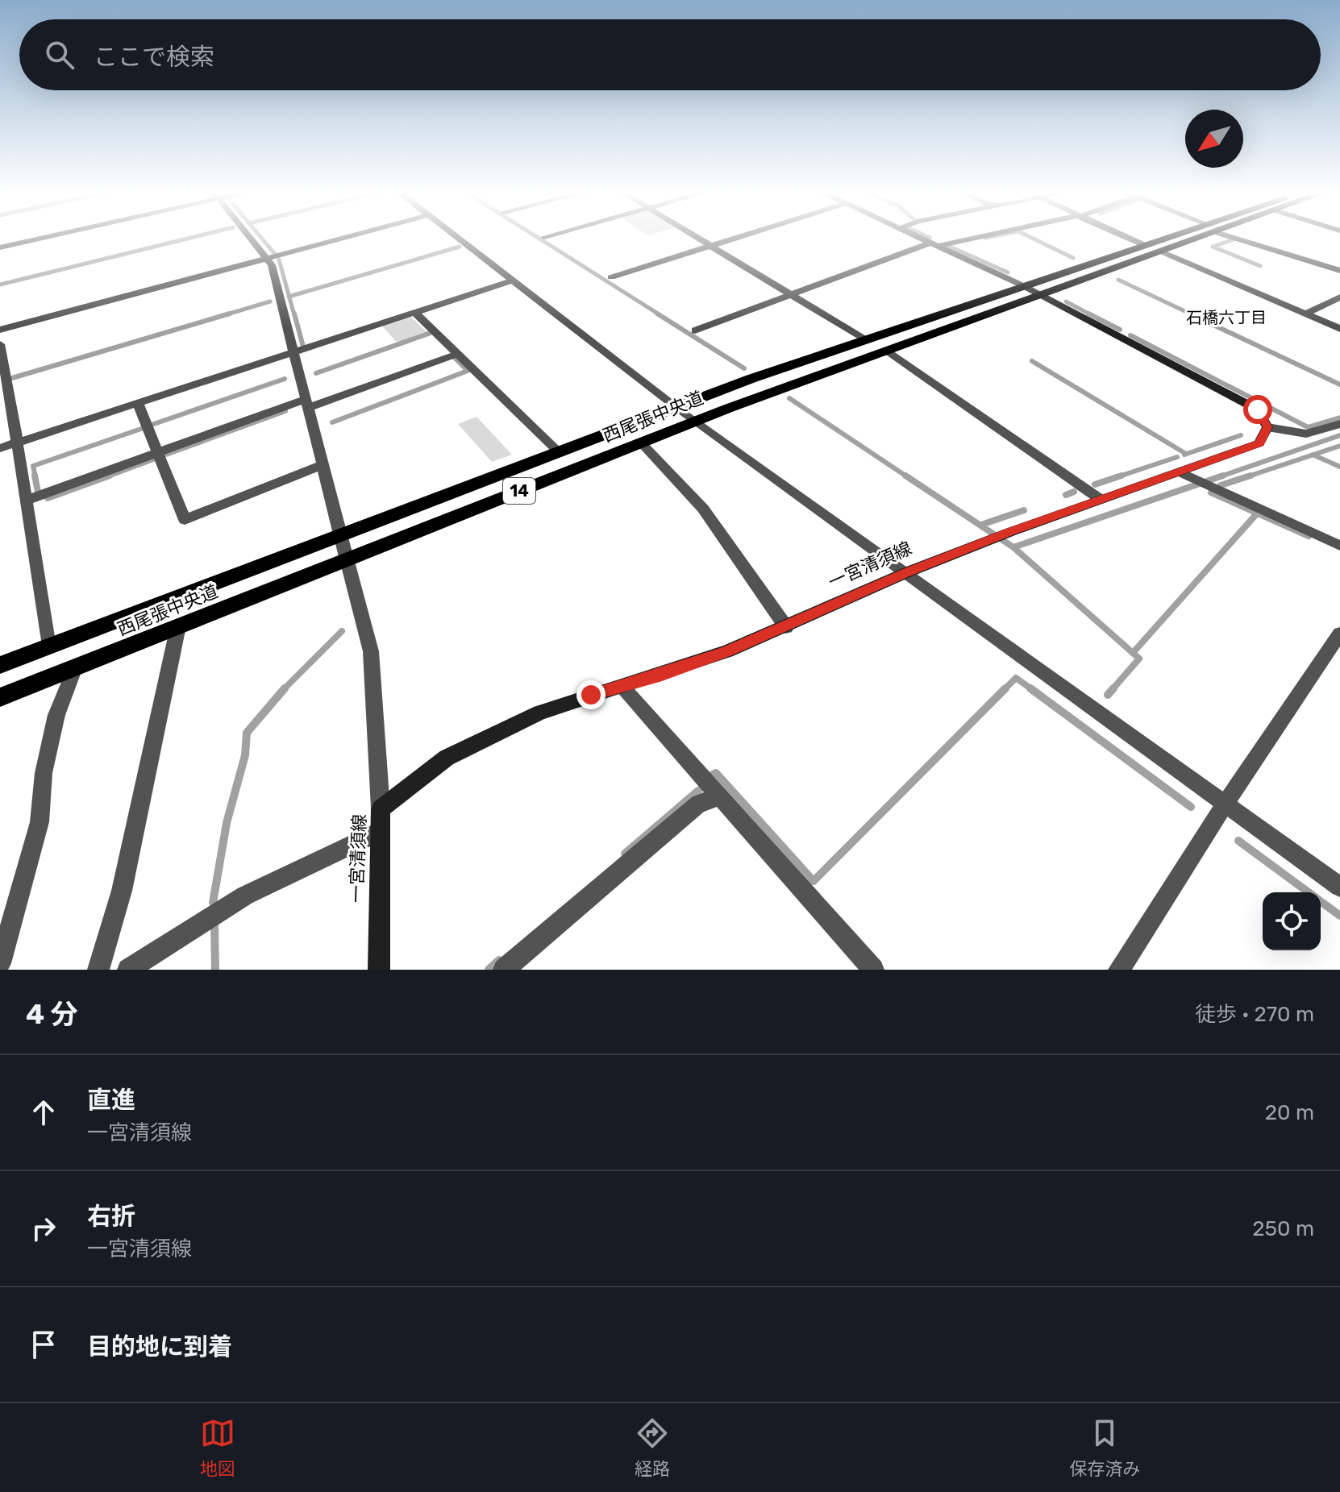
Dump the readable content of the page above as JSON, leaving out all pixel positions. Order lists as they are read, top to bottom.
{
  "streets": {
    "main road": ["西尾張中央道", "14", "一宮清須線"]
  },
  "districts": ["石橋六丁目"],
  "north": "bottom left",
  "page": {
    "search": "ここで検索",
    "heading": ["4 分", "徒歩 · 270 m"],
    "list": [
      ["直進", "一宮清須線", "20 m"],
      ["右折", "一宮清須線", "250 m"],
      "目的地に到着"
    ],
    "nav": ["地図", "経路", "保存済み"]
  }
}
